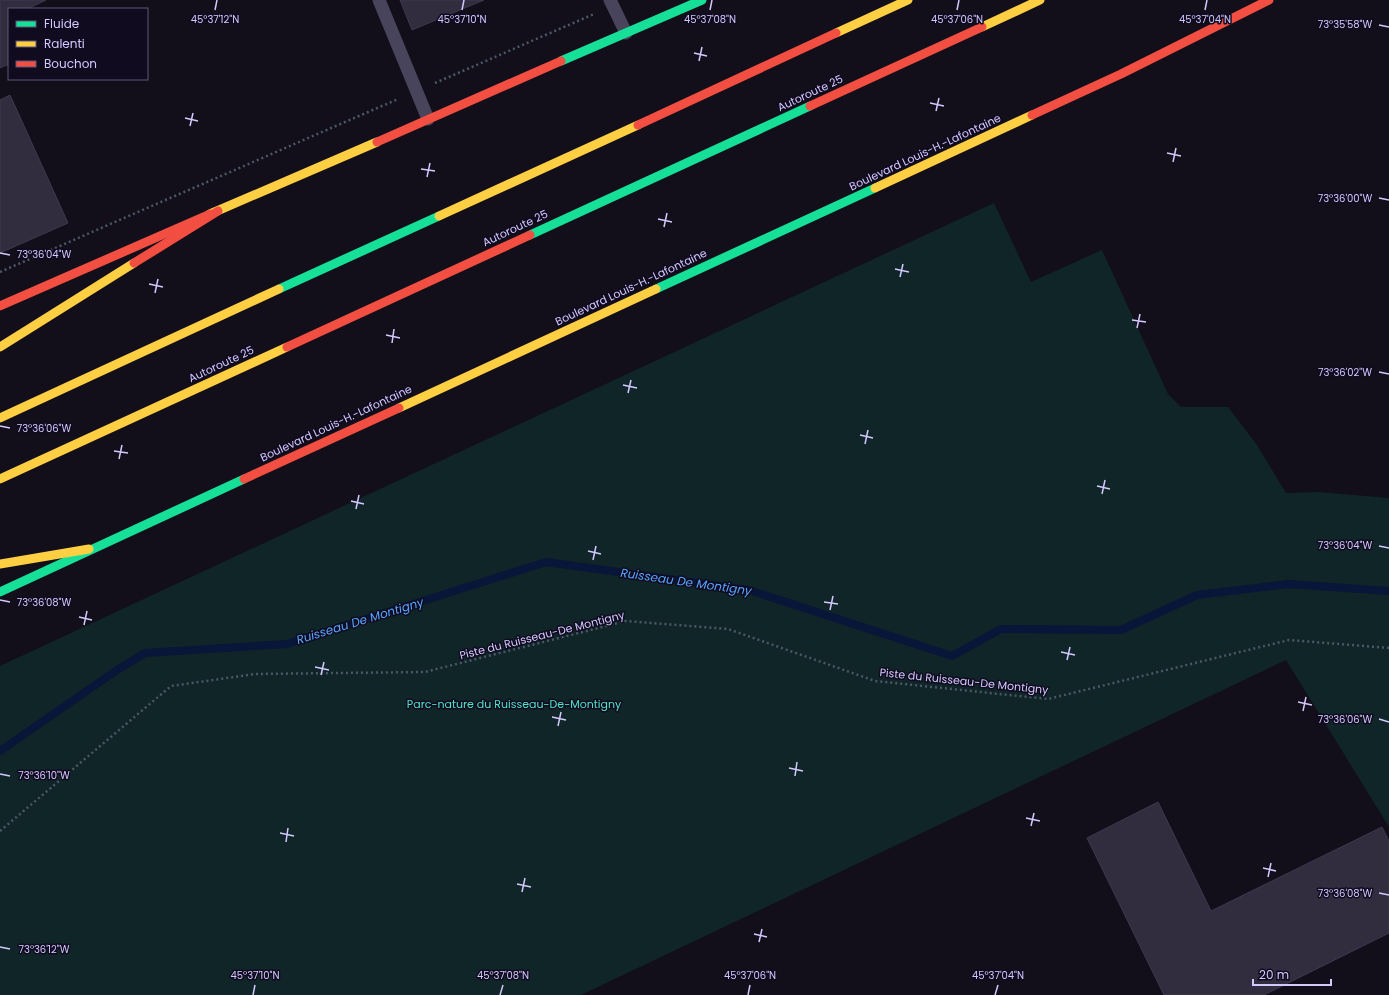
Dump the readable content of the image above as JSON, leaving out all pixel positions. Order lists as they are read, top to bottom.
{
  "streets": {
    "main road": ["Autoroute 25", "Boulevard Louis-H.-Lafontaine"],
    "path": ["Piste du Ruisseau-De Montigny"]
  },
  "water": ["Ruisseau De Montigny"],
  "parks": ["Parc-nature du Ruisseau-De-Montigny"],
  "legend": ["Fluide", "Ralenti", "Bouchon"],
  "scale_bar": "20 m",
  "coordinates": [
    "45°37'12\"N",
    "45°37'10\"N",
    "45°37'08\"N",
    "45°37'06\"N",
    "45°37'04\"N",
    "73°35'58\"W",
    "73°36'00\"W",
    "73°36'04\"W",
    "73°36'02\"W",
    "73°36'06\"W",
    "73°36'08\"W",
    "73°36'10\"W",
    "73°36'12\"W"
  ]
}
